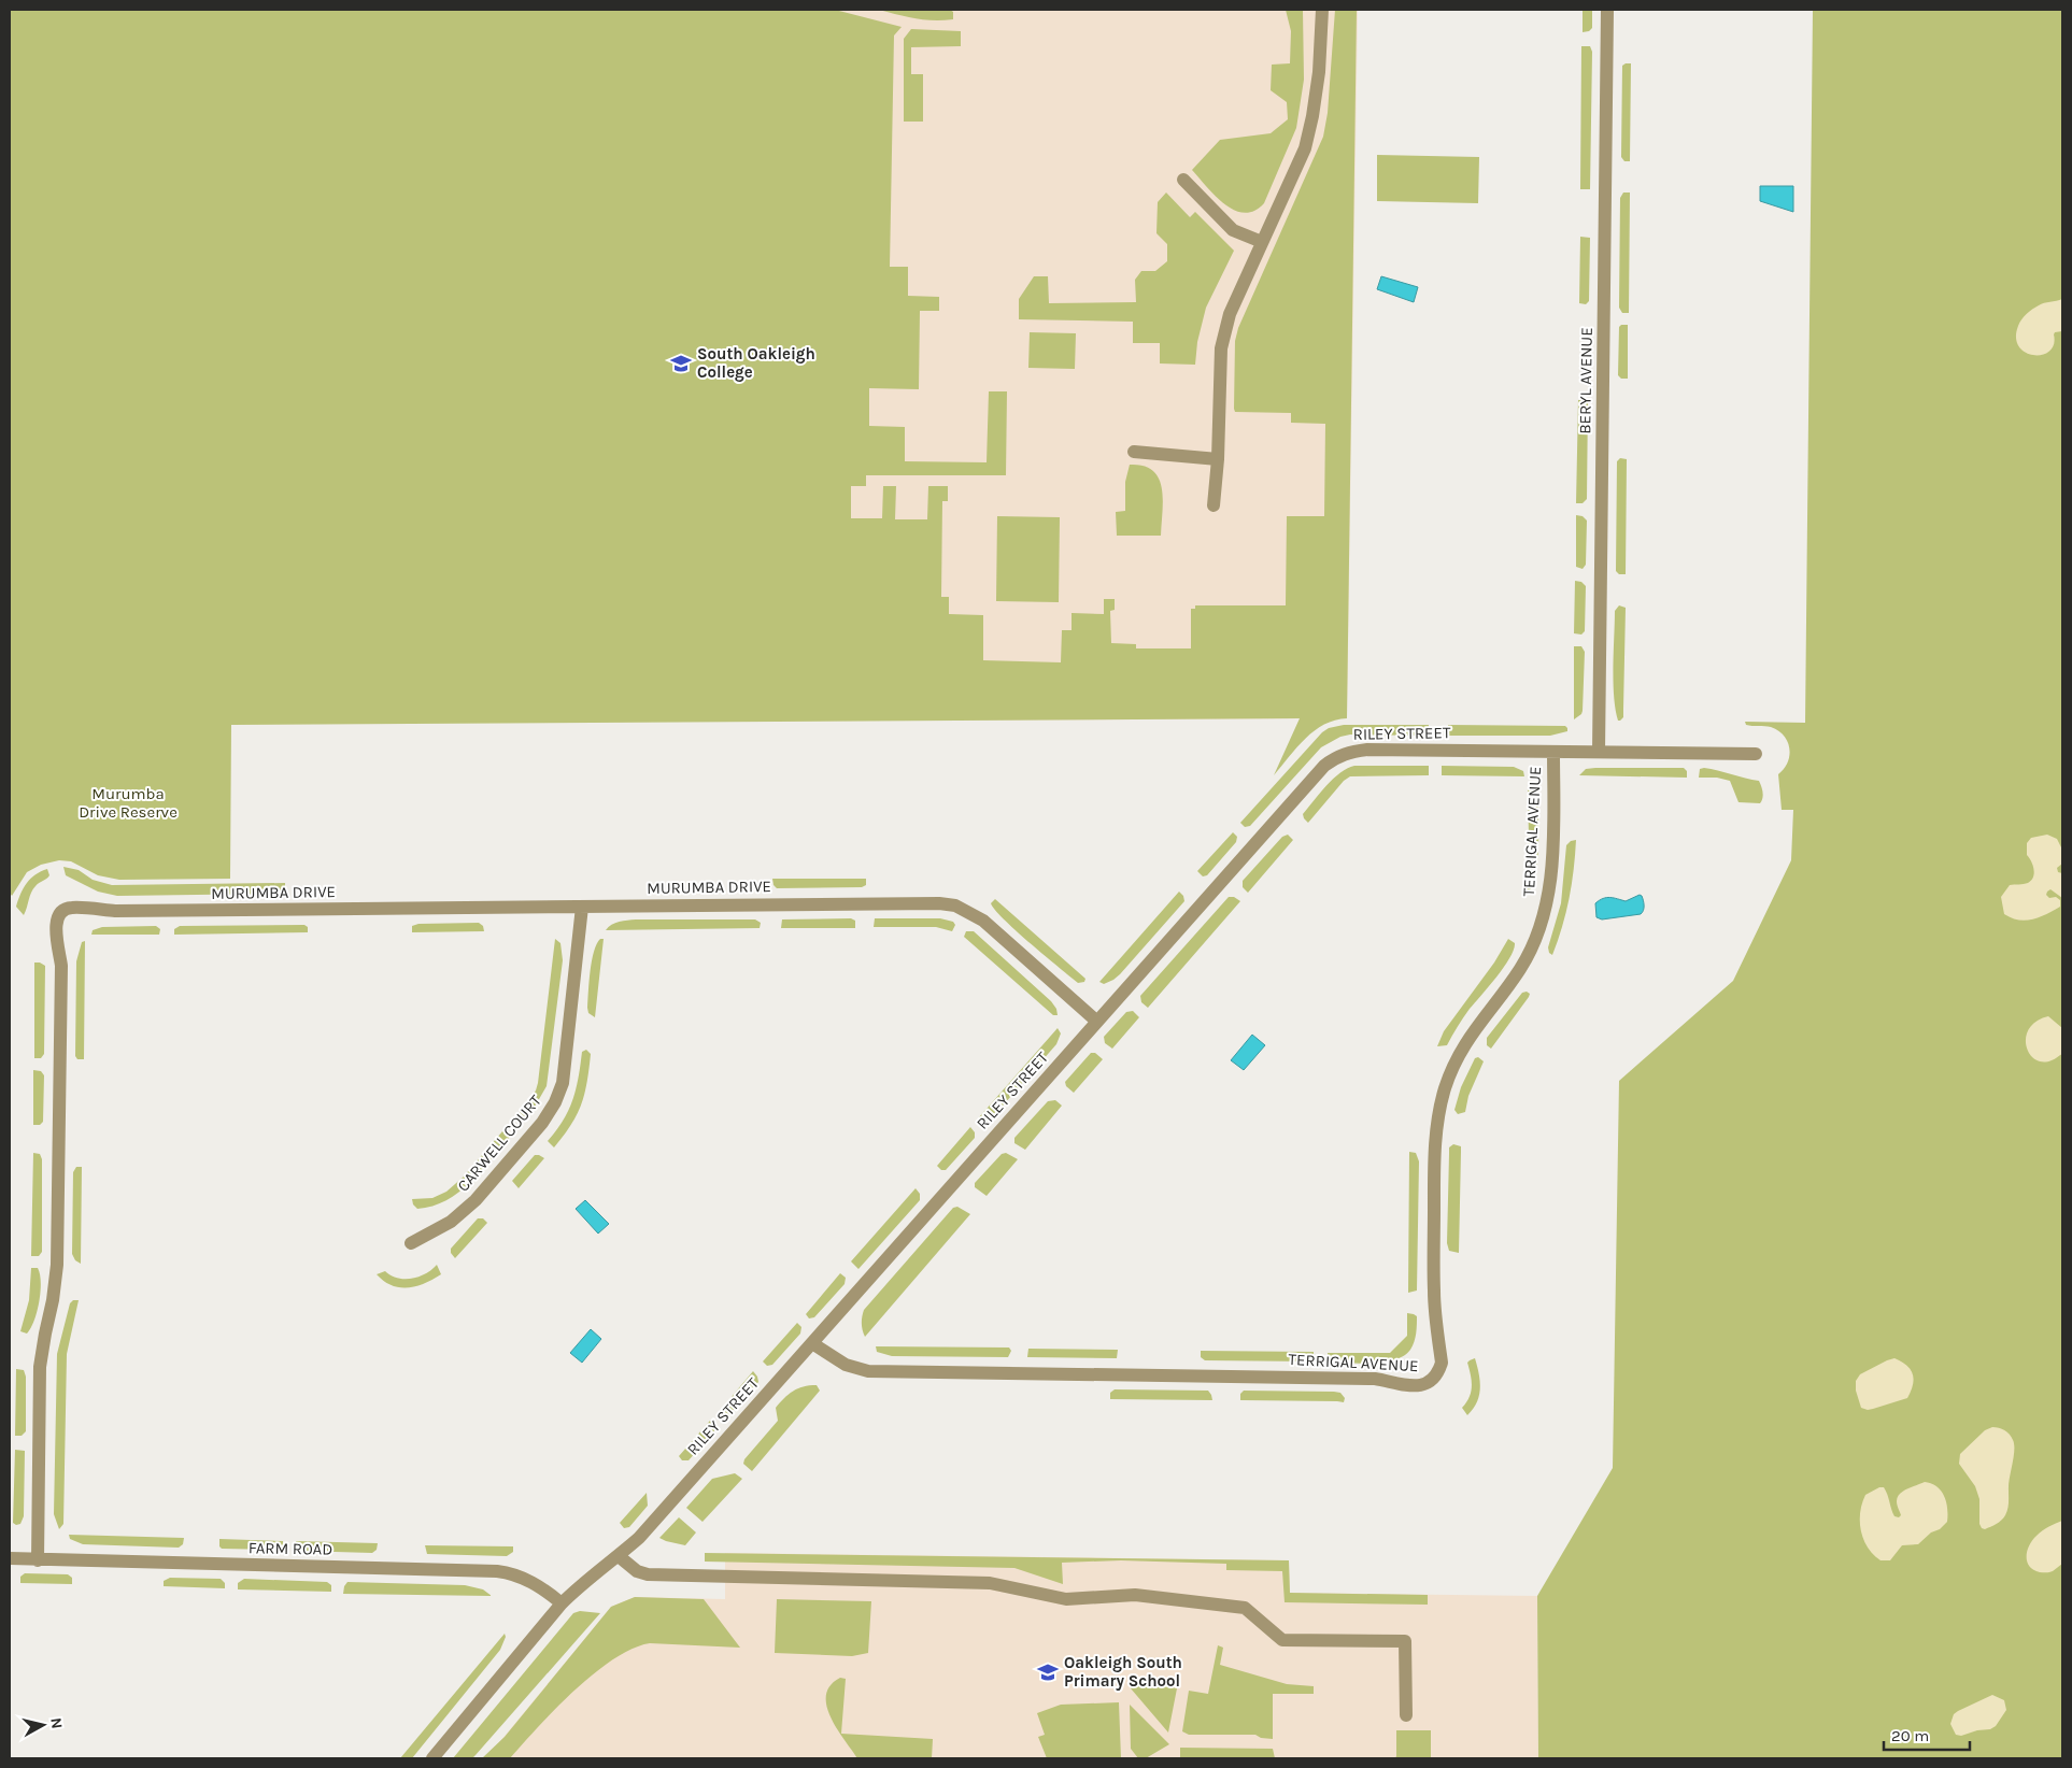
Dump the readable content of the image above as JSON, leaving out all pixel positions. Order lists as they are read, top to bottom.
{
  "streets": {
    "street": [
      "BERYL AVENUE",
      "RILEY STREET",
      "TERRIGAL AVENUE",
      "MURUMBA DRIVE",
      "CARWELL COURT",
      "FARM ROAD"
    ]
  },
  "crossings": [
    ["BERYL AVENUE", "RILEY STREET"],
    ["RILEY STREET", "TERRIGAL AVENUE"],
    ["RILEY STREET", "MURUMBA DRIVE"],
    ["RILEY STREET", "FARM ROAD"],
    ["MURUMBA DRIVE", "CARWELL COURT"],
    ["MURUMBA DRIVE", "FARM ROAD"]
  ],
  "parks": ["Murumba Drive Reserve"],
  "places": {
    "school or university": ["South Oakleigh College", "Oakleigh South Primary School"]
  },
  "scale_bar": "20 m",
  "north": "right"
}
